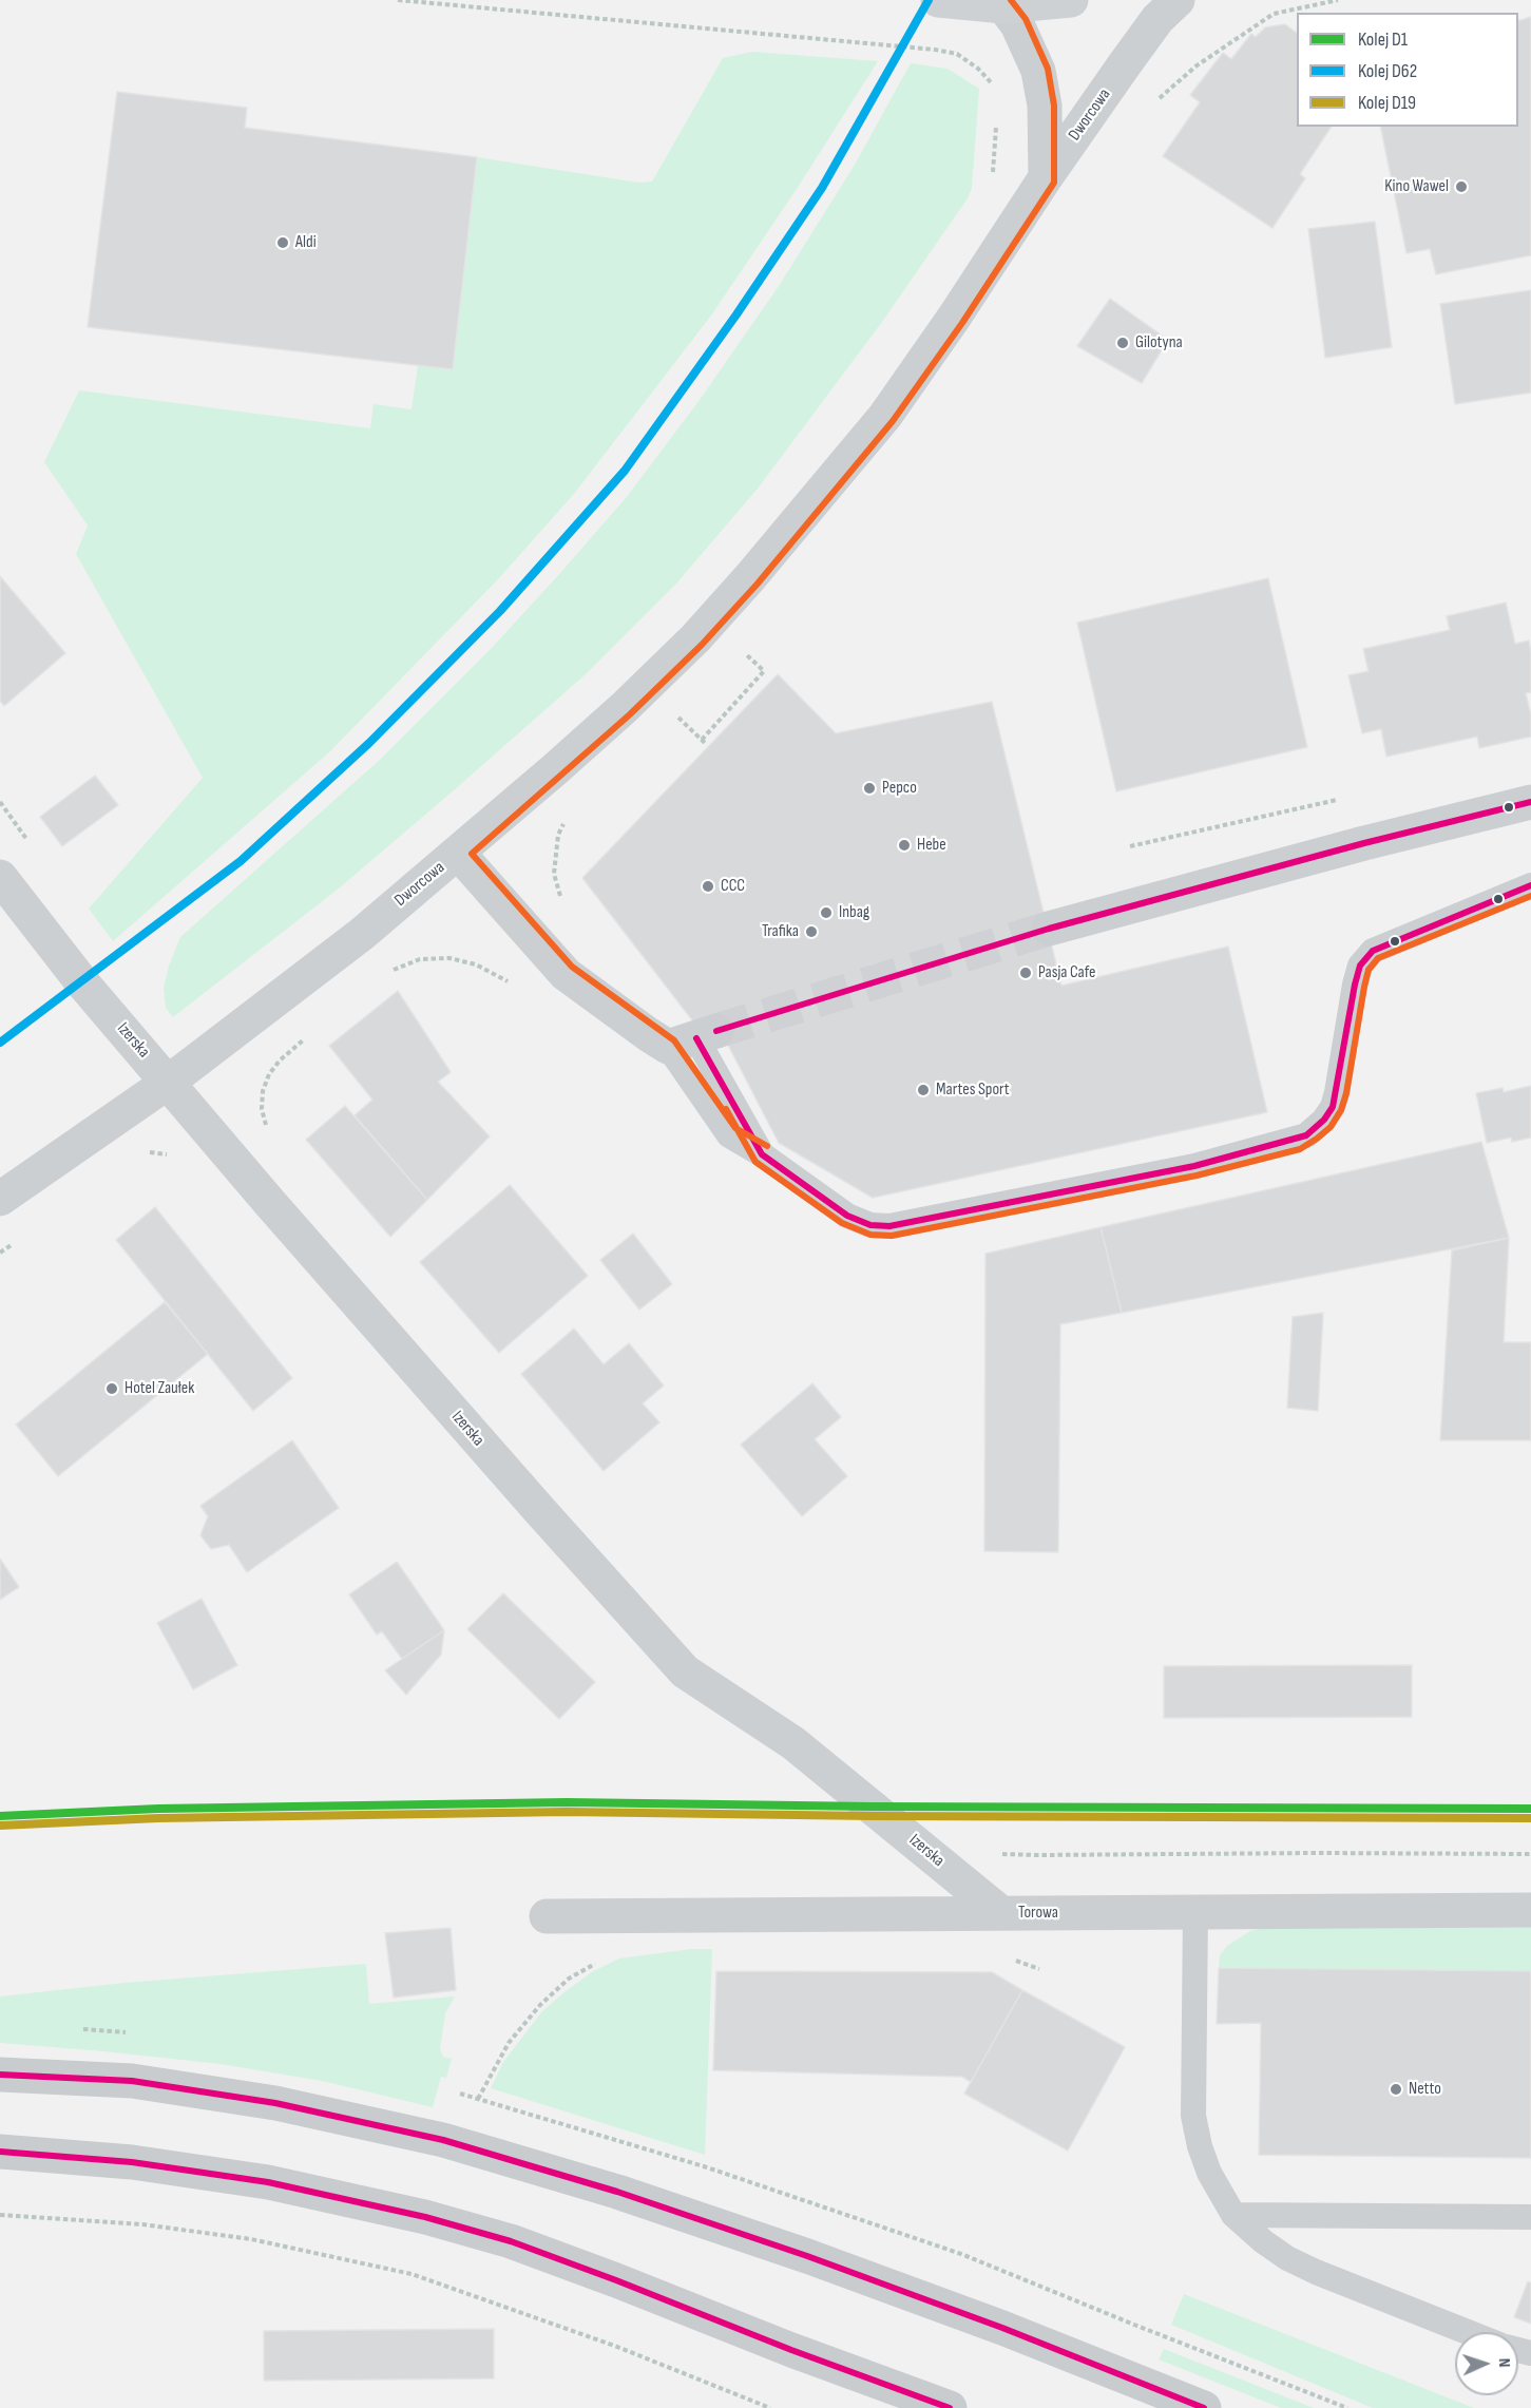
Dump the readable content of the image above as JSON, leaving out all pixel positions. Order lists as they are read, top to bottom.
{
  "streets": {
    "street": ["Dworcowa", "Izerska", "Torowa"]
  },
  "crossings": [
    ["Dworcowa", "Izerska"],
    ["Izerska", "Torowa"]
  ],
  "places": [
    "Kino Wawel",
    "Aldi",
    "Gilotyna",
    "Pepco",
    "Hebe",
    "CCC",
    "Inbag",
    "Trafika",
    "Pasja Cafe",
    "Martes Sport",
    "Hotel Zaułek",
    "Netto"
  ],
  "lines": ["rail line D62", "rail line D1", "rail line D19"],
  "legend": ["Kolej D1", "Kolej D62", "Kolej D19"],
  "north": "right"
}
